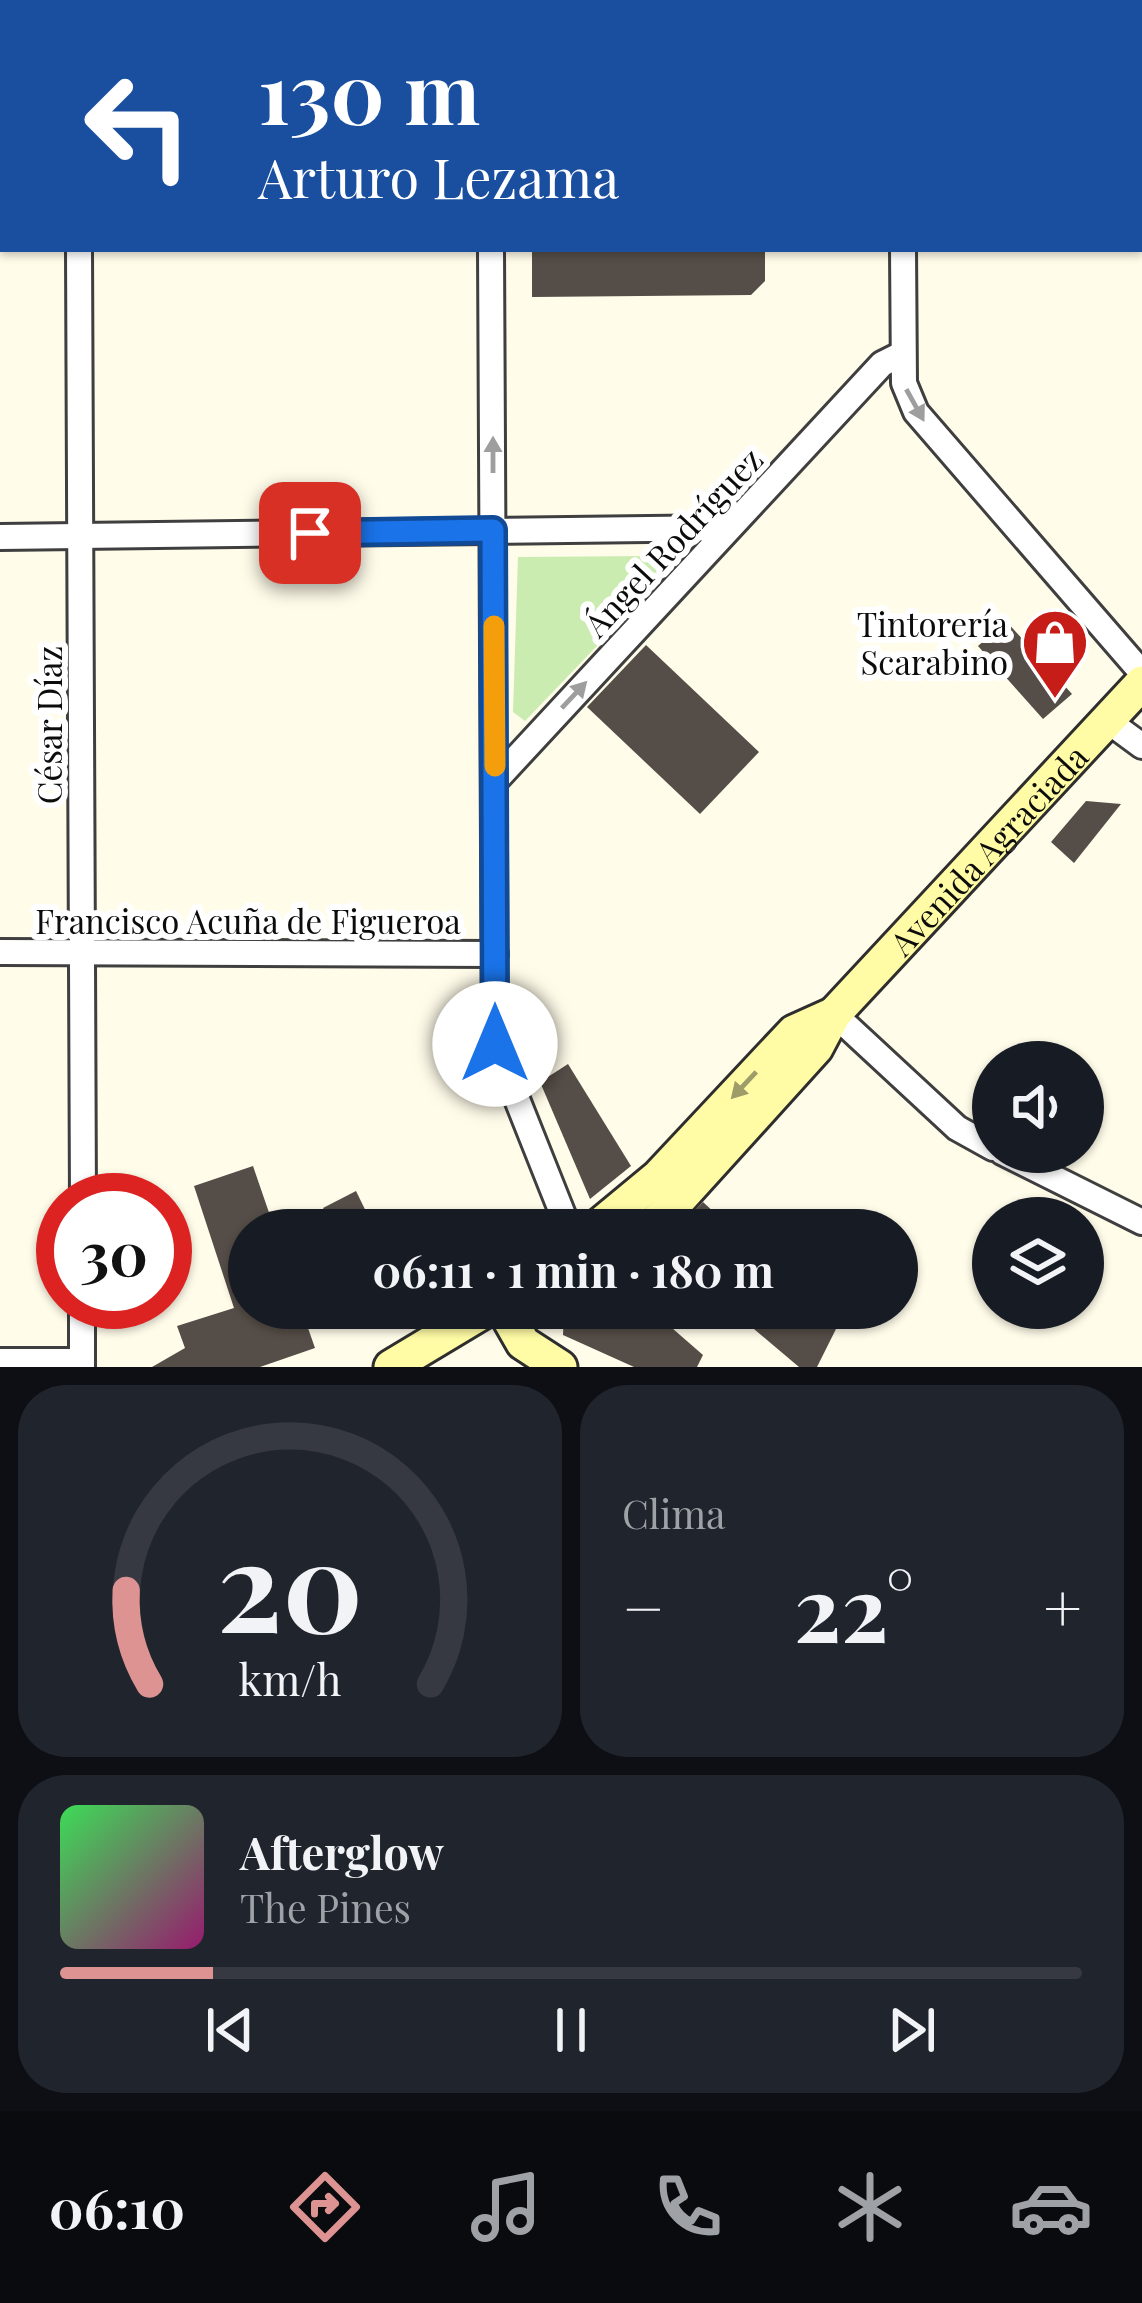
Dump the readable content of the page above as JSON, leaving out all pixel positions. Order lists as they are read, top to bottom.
{
  "streets": {
    "main road": ["Avenida Agraciada"],
    "street": ["Ángel Rodríguez", "César Díaz", "Francisco Acuña de Figueroa"]
  },
  "crossings": [
    ["César Díaz", "Francisco Acuña de Figueroa"]
  ],
  "one_way": ["Ángel Rodríguez"],
  "places": {
    "shop": ["Tintorería Scarabino"]
  },
  "page": {
    "turn": ["130 m", "Arturo Lezama"],
    "limit": "30",
    "trip": "06:11 · 1 min · 180 m",
    "tile": "Clima",
    "heat": ["−", "22°", "+"],
    "song": ["Afterglow", "The Pines"],
    "tabs": "06:10",
    "gauge": ["20", "km/h"]
  }
}
